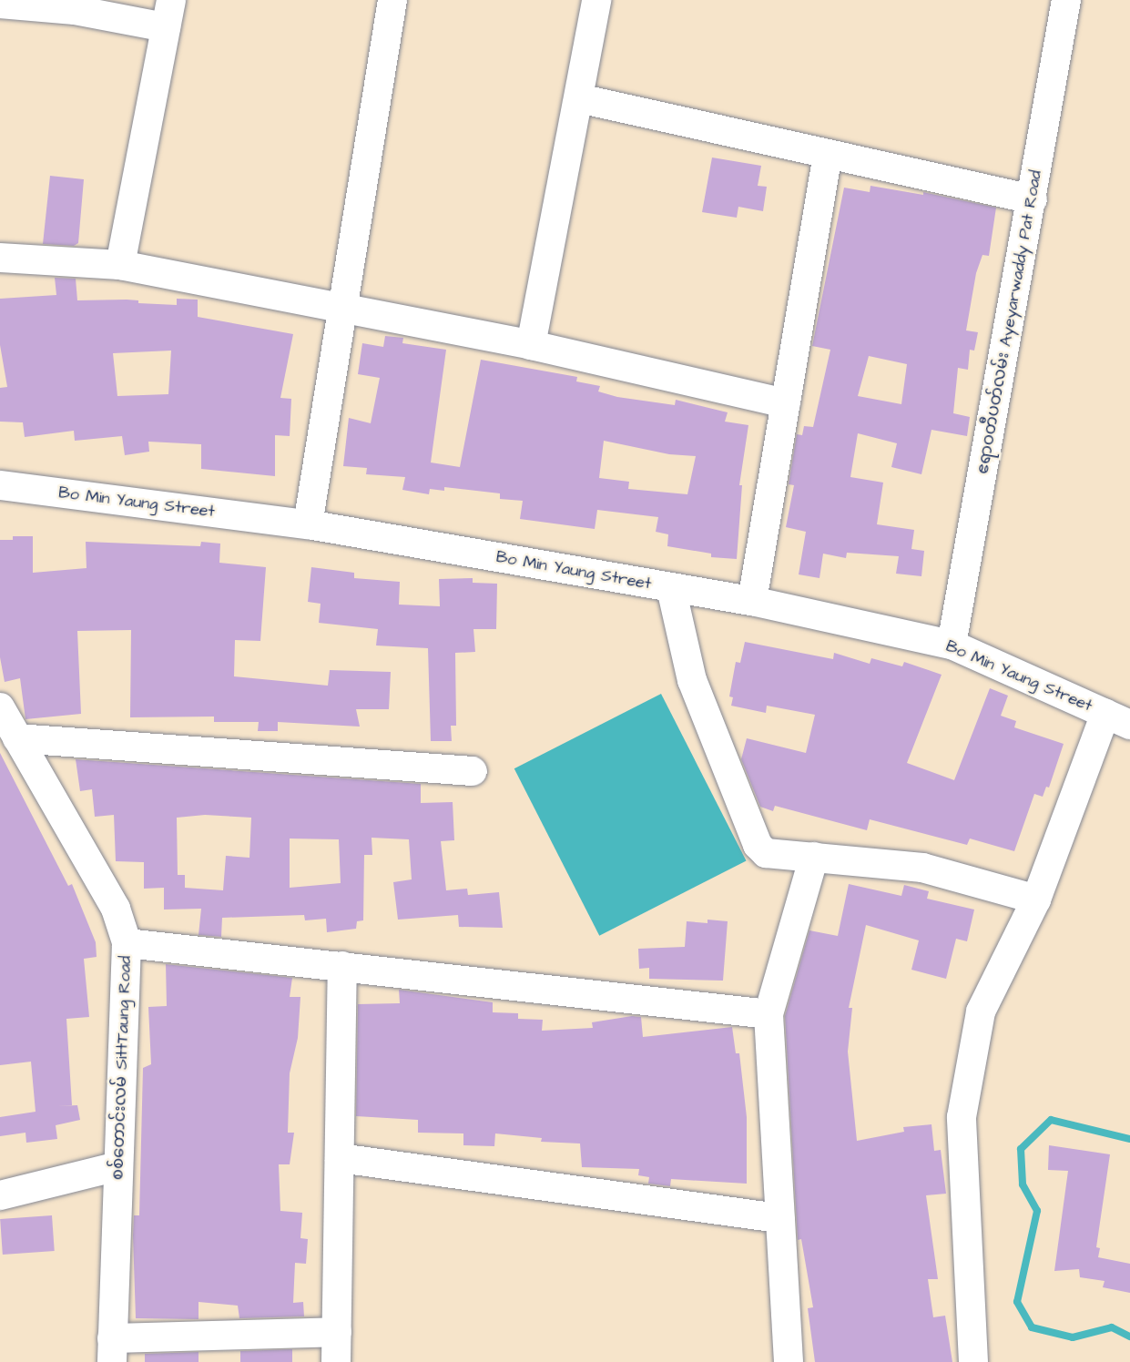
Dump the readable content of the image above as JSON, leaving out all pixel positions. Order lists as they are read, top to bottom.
{
  "streets": {
    "street": ["ဧရာဝတီပတ်လမ်း Ayeyarwaddy Pat Road", "Bo Min Yaung Street", "စစ်တောင်းလမ် SittTaung Road"]
  },
  "crossings": [
    ["ဧရာဝတီပတ်လမ်း Ayeyarwaddy Pat Road", "Bo Min Yaung Street"]
  ]
}
